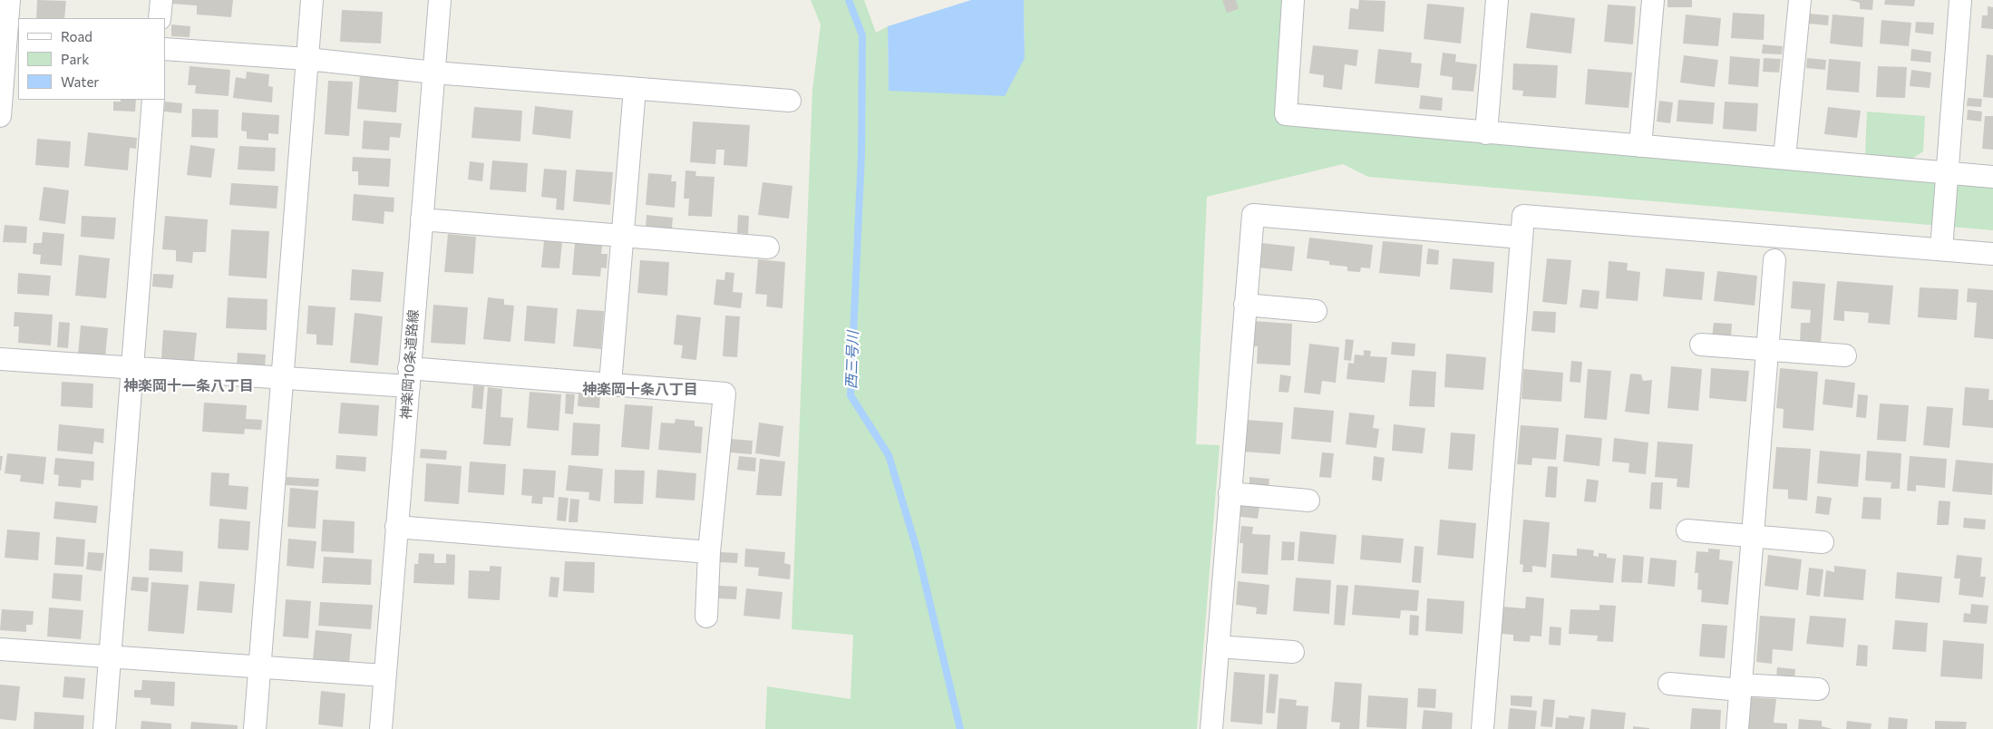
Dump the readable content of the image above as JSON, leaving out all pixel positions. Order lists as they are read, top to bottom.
{
  "streets": {
    "street": ["神楽岡10条道路線"]
  },
  "districts": ["神楽岡十一条八丁目", "神楽岡十条八丁目"],
  "water": ["西三号川"],
  "legend": ["Road", "Park", "Water"]
}
